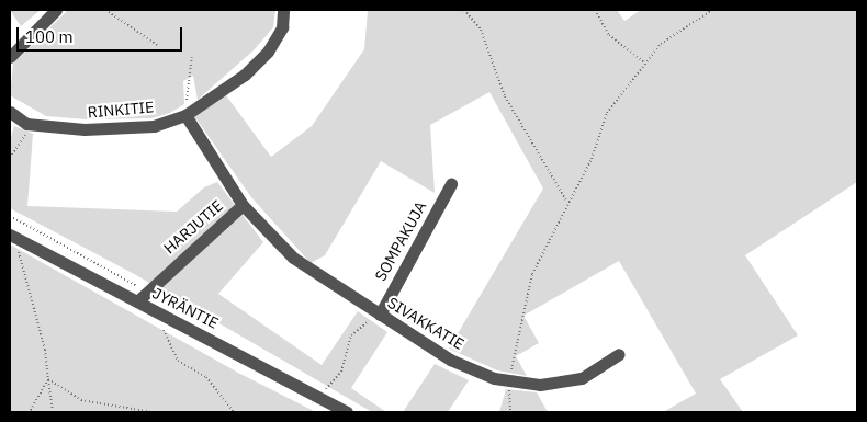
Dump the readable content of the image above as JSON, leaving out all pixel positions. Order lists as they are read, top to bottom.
{
  "streets": {
    "street": [
      "RINKITIE",
      "HARJUTIE",
      "SOMPAKUJA",
      "JYRÄNTIE",
      "SIVAKKATIE"
    ]
  },
  "crossings": [
    ["RINKITIE", "HARJUTIE"],
    ["HARJUTIE", "JYRÄNTIE"],
    ["HARJUTIE", "SIVAKKATIE"],
    ["SOMPAKUJA", "SIVAKKATIE"]
  ],
  "scale_bar": "100 m"
}
